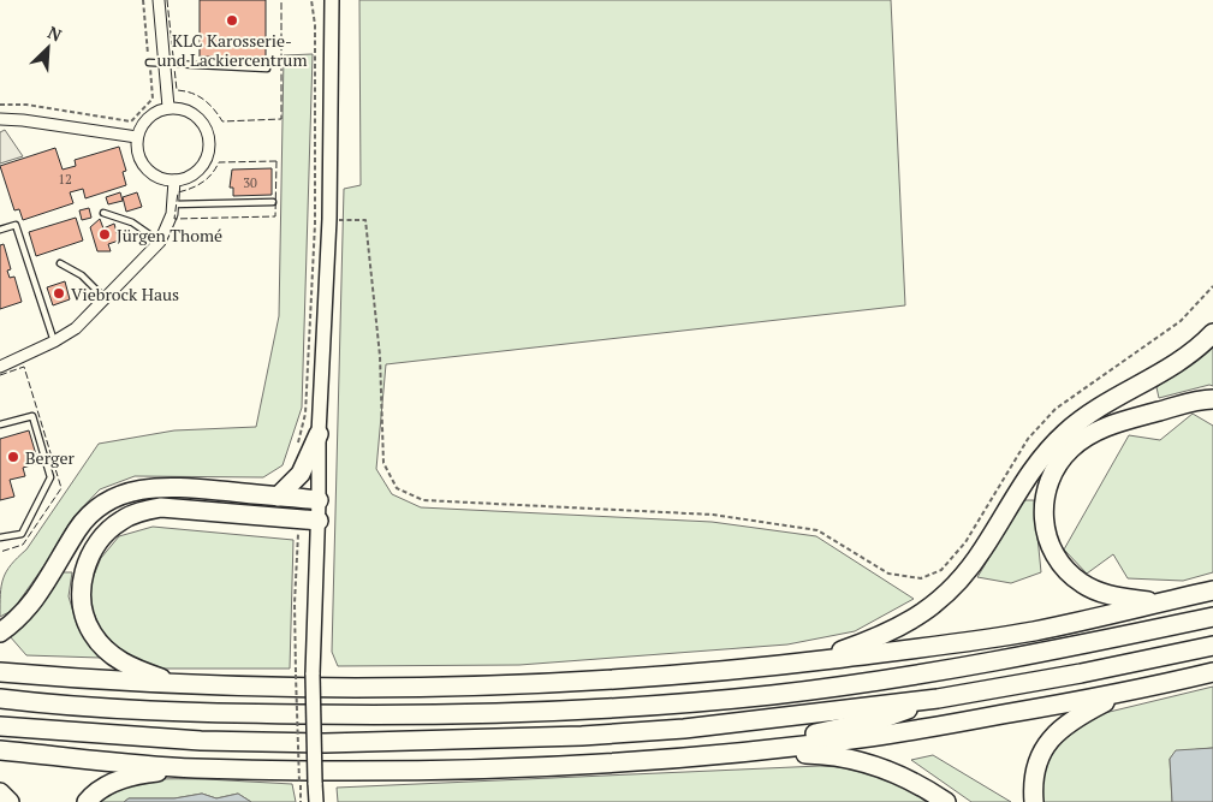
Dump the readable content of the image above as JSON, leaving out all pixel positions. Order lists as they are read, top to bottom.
{
  "places": [
    "KLC Karosserie- und Lackiercentrum",
    "Jürgen Thomé",
    "Viebrock Haus",
    "Berger"
  ],
  "house_numbers": ["12", "30"],
  "north": "top right"
}
